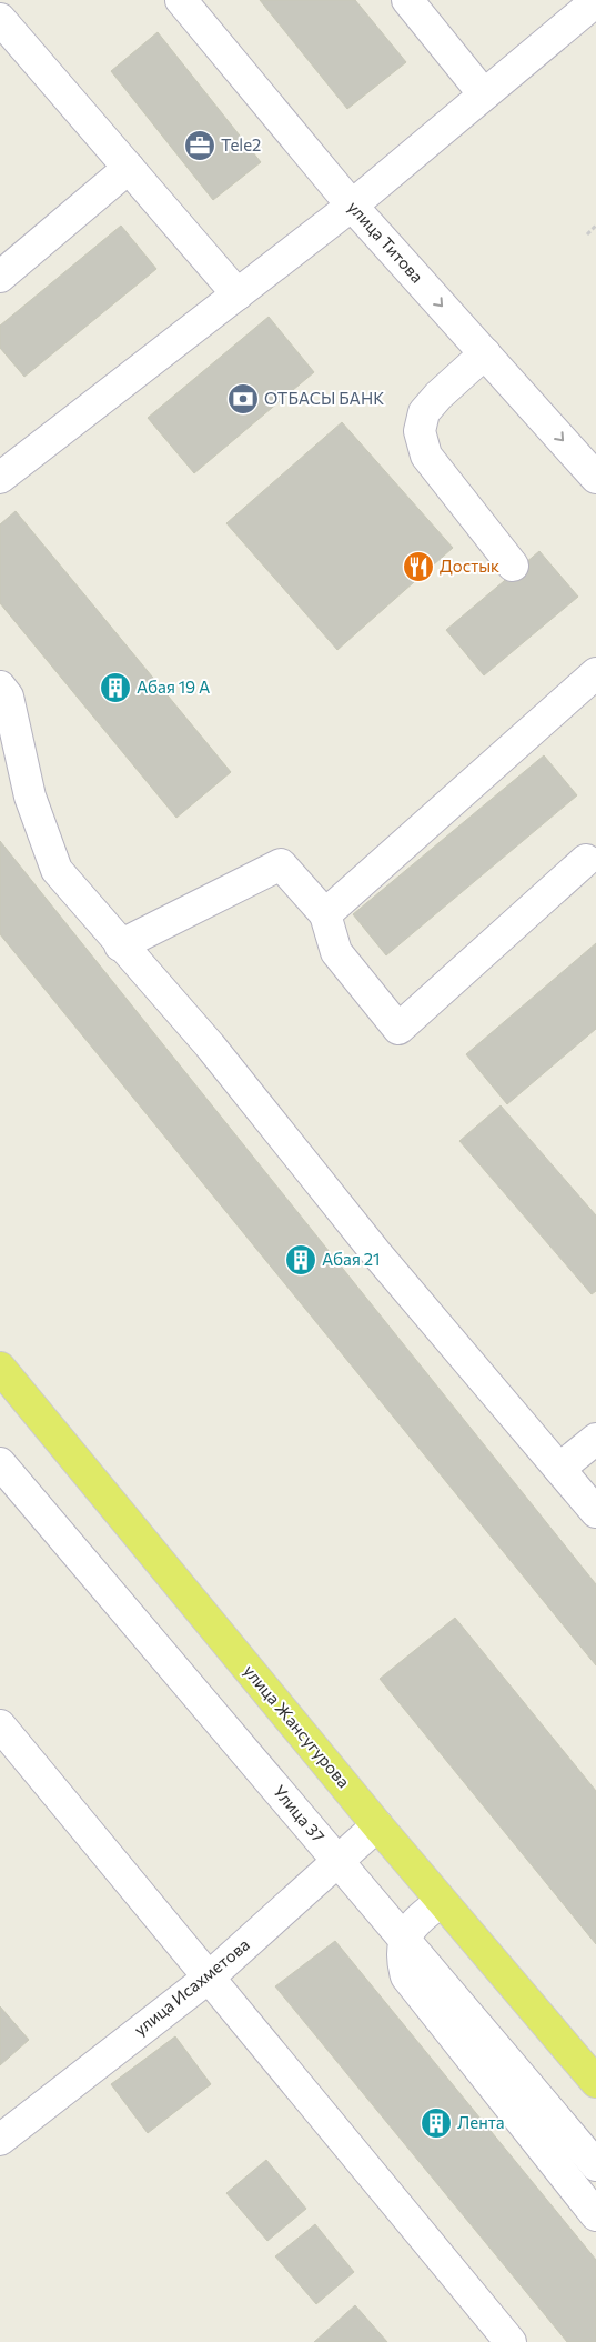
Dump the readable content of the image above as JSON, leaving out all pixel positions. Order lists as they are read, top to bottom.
{
  "streets": {
    "main road": ["улица Жансугурова"],
    "street": ["улица Титова", "Улица 37", "улица Исахметова"]
  },
  "crossings": [
    ["улица Жансугурова", "улица Исахметова"]
  ],
  "one_way": ["улица Титова"],
  "places": {
    "office": ["Tele2"],
    "bank": ["ОТБАСЫ БАНК"],
    "restaurant": ["Достык"],
    "building": ["Абая 19 А", "Абая 21", "Лента"]
  }
}
